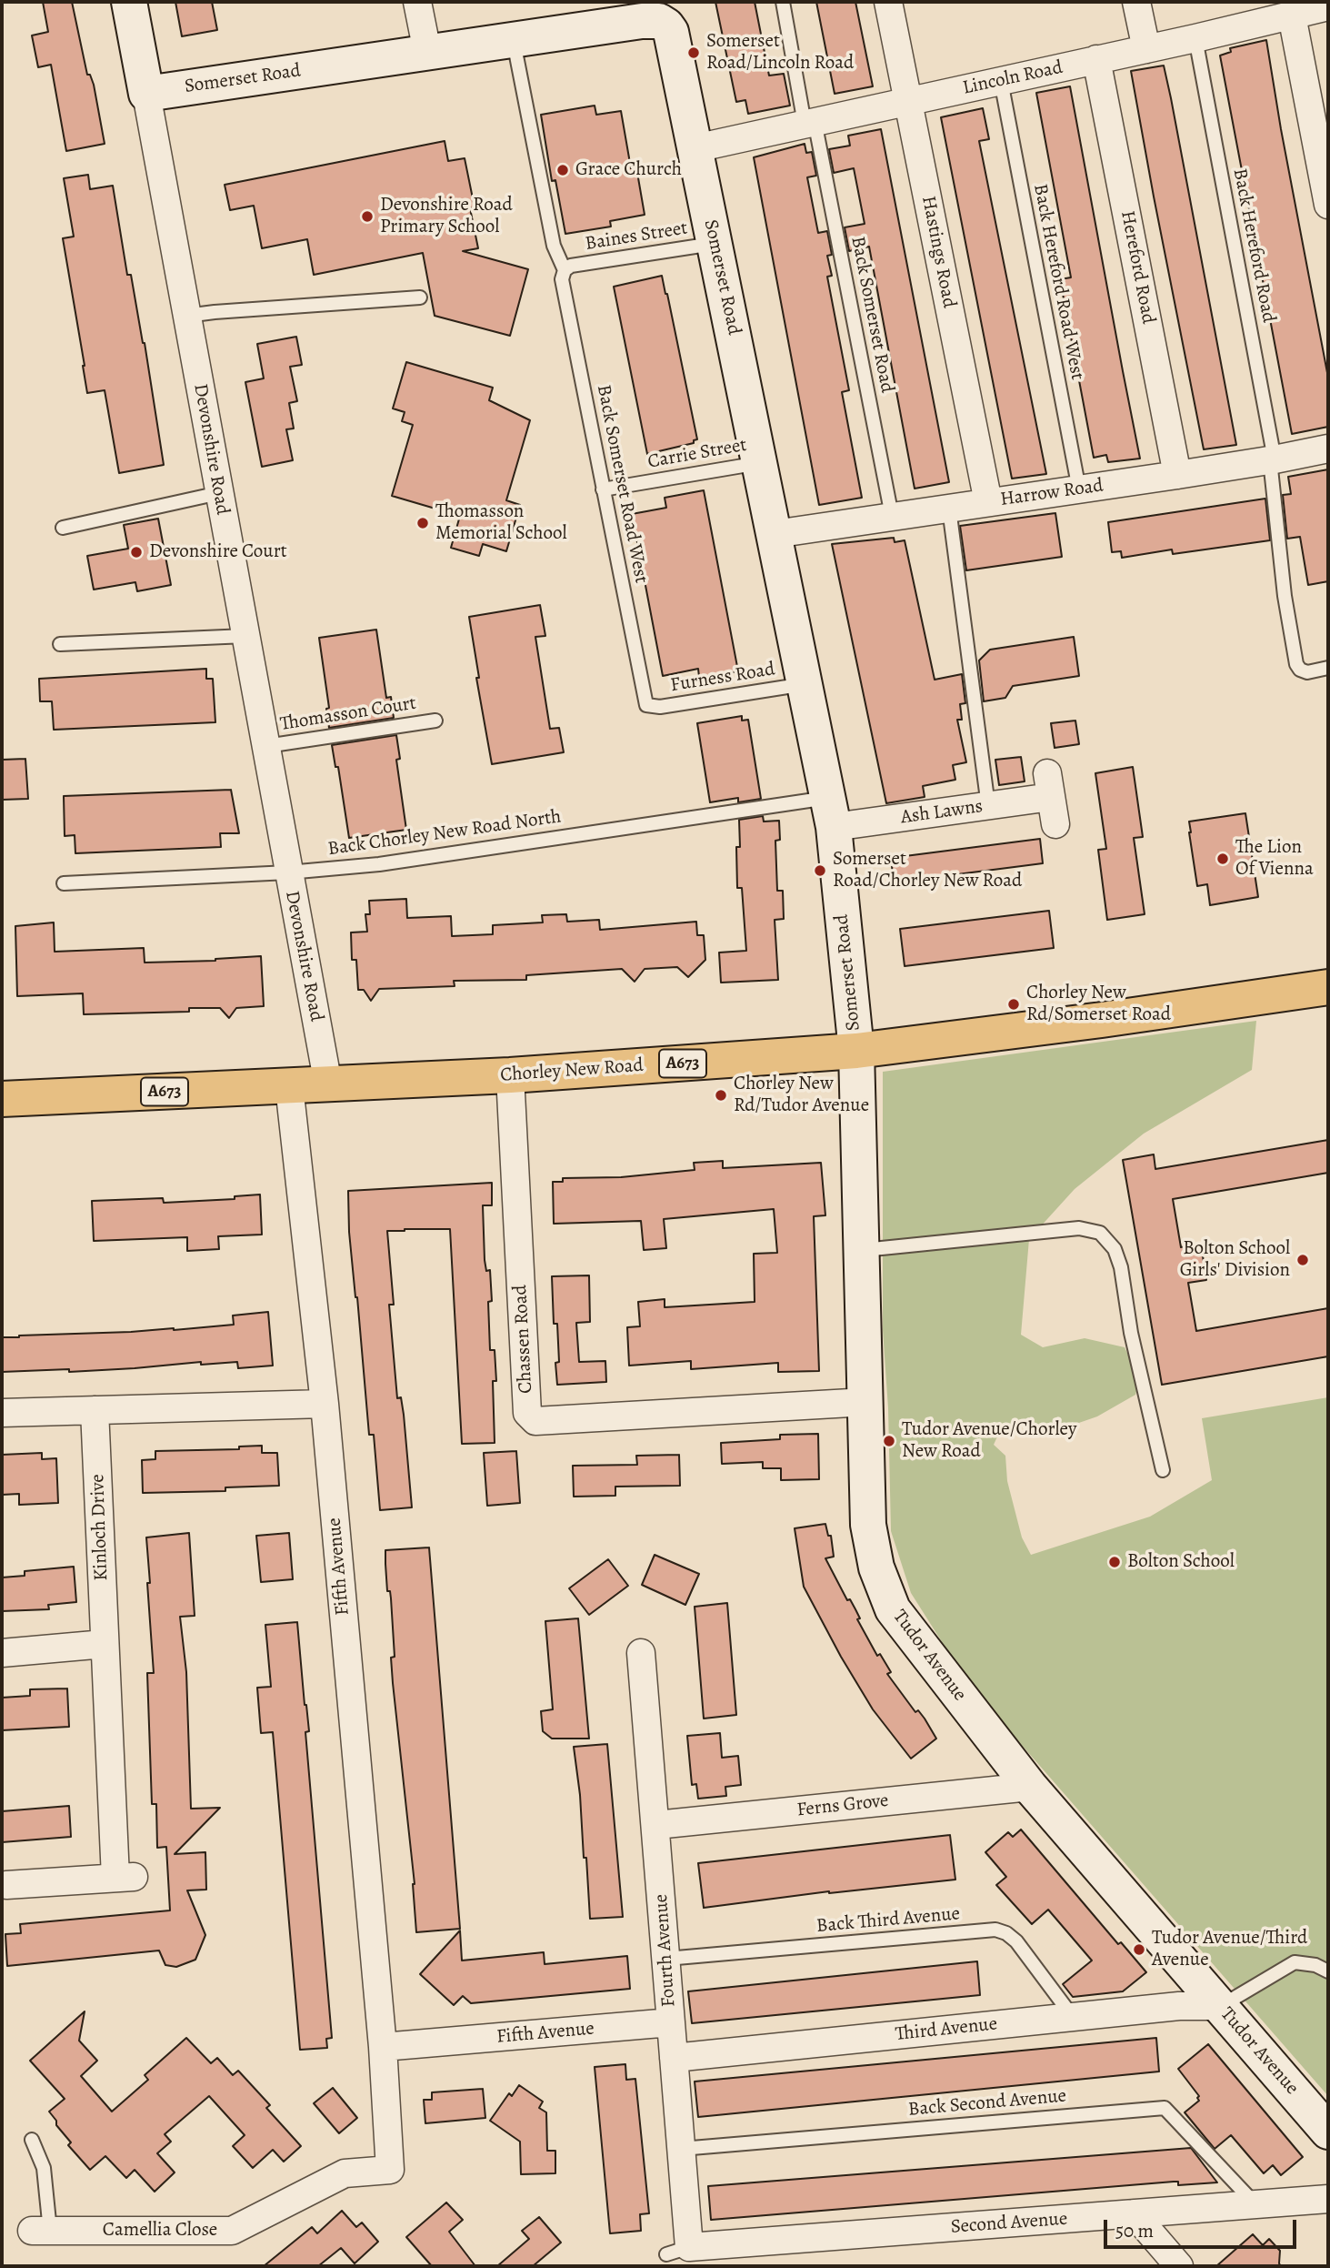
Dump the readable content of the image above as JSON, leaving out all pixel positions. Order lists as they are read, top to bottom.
{
  "streets": {
    "main road": ["A673", "Chorley New Road"],
    "street": [
      "Lincoln Road",
      "Somerset Road",
      "Hastings Road",
      "Hereford Road",
      "Devonshire Road",
      "Harrow Road",
      "Ash Lawns",
      "Chassen Road",
      "Kinloch Drive",
      "Fifth Avenue",
      "Tudor Avenue",
      "Ferns Grove",
      "Fourth Avenue",
      "Third Avenue",
      "Second Avenue",
      "Camellia Close"
    ],
    "lane": [
      "Baines Street",
      "Back Hereford Road",
      "Back Hereford Road West",
      "Back Somerset Road",
      "Carrie Street",
      "Back Somerset Road West",
      "Furness Road",
      "Thomasson Court",
      "Back Chorley New Road North",
      "Back Third Avenue",
      "Back Second Avenue"
    ]
  },
  "crossings": [
    ["Lincoln Road", "Somerset Road"],
    ["Lincoln Road", "Back Hereford Road"],
    ["Lincoln Road", "Hastings Road"],
    ["Lincoln Road", "Hereford Road"],
    ["Lincoln Road", "Back Hereford Road West"],
    ["Lincoln Road", "Back Somerset Road"],
    ["Somerset Road", "Baines Street"],
    ["Somerset Road", "Devonshire Road"],
    ["Somerset Road", "Carrie Street"],
    ["Somerset Road", "Back Somerset Road West"],
    ["Somerset Road", "Harrow Road"],
    ["Somerset Road", "Furness Road"],
    ["Somerset Road", "Ash Lawns"],
    ["Somerset Road", "Back Chorley New Road North"],
    ["Somerset Road", "Chorley New Road"],
    ["Somerset Road", "Tudor Avenue"],
    ["Baines Street", "Back Somerset Road West"],
    ["Back Hereford Road", "Harrow Road"],
    ["Hastings Road", "Harrow Road"],
    ["Hereford Road", "Harrow Road"],
    ["Back Hereford Road West", "Harrow Road"],
    ["Back Somerset Road", "Harrow Road"],
    ["Devonshire Road", "Thomasson Court"],
    ["Devonshire Road", "Back Chorley New Road North"],
    ["Devonshire Road", "Chorley New Road"],
    ["Carrie Street", "Back Somerset Road West"],
    ["Back Somerset Road West", "Furness Road"],
    ["Ash Lawns", "Back Chorley New Road North"],
    ["Chorley New Road", "Chassen Road"],
    ["Chorley New Road", "Fifth Avenue"],
    ["Chorley New Road", "Tudor Avenue"],
    ["Chassen Road", "Tudor Avenue"],
    ["Fifth Avenue", "Fourth Avenue"],
    ["Fifth Avenue", "Camellia Close"],
    ["Tudor Avenue", "Ferns Grove"],
    ["Tudor Avenue", "Third Avenue"],
    ["Ferns Grove", "Fourth Avenue"],
    ["Back Third Avenue", "Fourth Avenue"],
    ["Back Third Avenue", "Third Avenue"],
    ["Fourth Avenue", "Third Avenue"],
    ["Fourth Avenue", "Back Second Avenue"],
    ["Fourth Avenue", "Second Avenue"],
    ["Back Second Avenue", "Second Avenue"]
  ],
  "places": [
    "Somerset Road/Lincoln Road",
    "Grace Church",
    "Devonshire Road Primary School",
    "Thomasson Memorial School",
    "Devonshire Court",
    "The Lion Of Vienna",
    "Somerset Road/Chorley New Road",
    "Chorley New Rd/Somerset Road",
    "Chorley New Rd/Tudor Avenue",
    "Bolton School Girls' Division",
    "Tudor Avenue/Chorley New Road",
    "Bolton School",
    "Tudor Avenue/Third Avenue"
  ],
  "scale_bar": "50 m"
}
